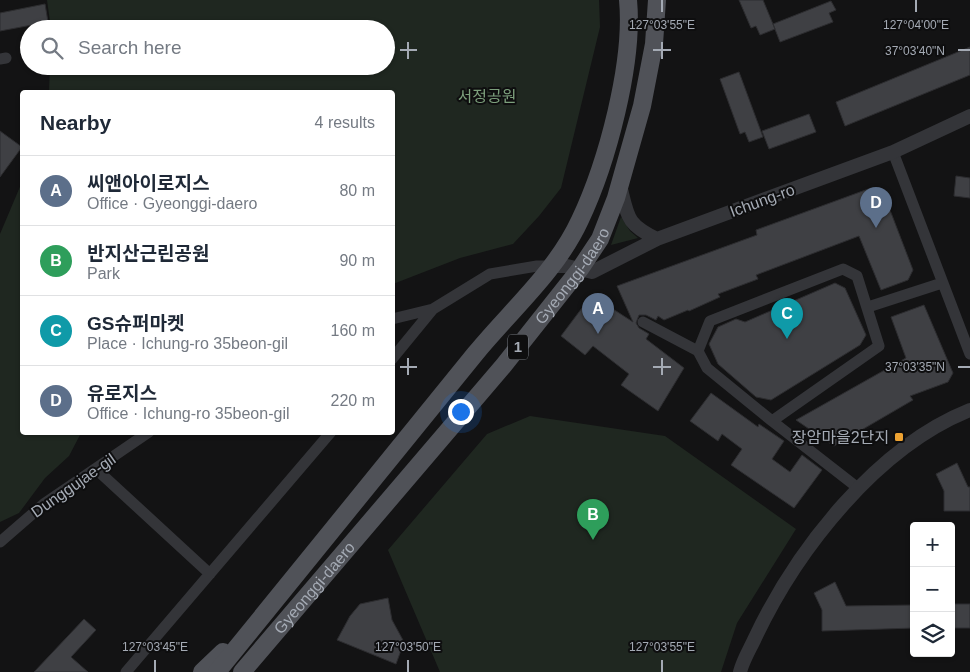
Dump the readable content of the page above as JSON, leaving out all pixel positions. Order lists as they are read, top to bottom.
{
  "streets": {
    "main road": ["Gyeonggi-daero", "1"],
    "street": ["Ichung-ro", "Dunggujae-gil"]
  },
  "crossings": [
    ["Ichung-ro", "Gyeonggi-daero"]
  ],
  "parks": ["서정공원"],
  "places": {
    "transit": ["장암마을2단지"]
  },
  "page": {
    "search": "Search here",
    "heading": ["Nearby", "4 results"],
    "list": [
      {
        "mark": "A",
        "name": "씨앤아이로지스",
        "note": "Office · Gyeonggi-daero",
        "value": "80 m"
      },
      {
        "mark": "B",
        "name": "반지산근린공원",
        "note": "Park",
        "value": "90 m"
      },
      {
        "mark": "C",
        "name": "GS슈퍼마켓",
        "note": "Place · Ichung-ro 35beon-gil",
        "value": "160 m"
      },
      {
        "mark": "D",
        "name": "유로지스",
        "note": "Office · Ichung-ro 35beon-gil",
        "value": "220 m"
      }
    ],
    "pins": [
      "D",
      "A",
      "C",
      "B"
    ],
    "map_buttons": ["+", "−"]
  },
  "coordinates": [
    "127°03'55\"E",
    "127°04'00\"E",
    "37°03'40\"N",
    "37°03'35\"N",
    "127°03'45\"E",
    "127°03'50\"E"
  ]
}
